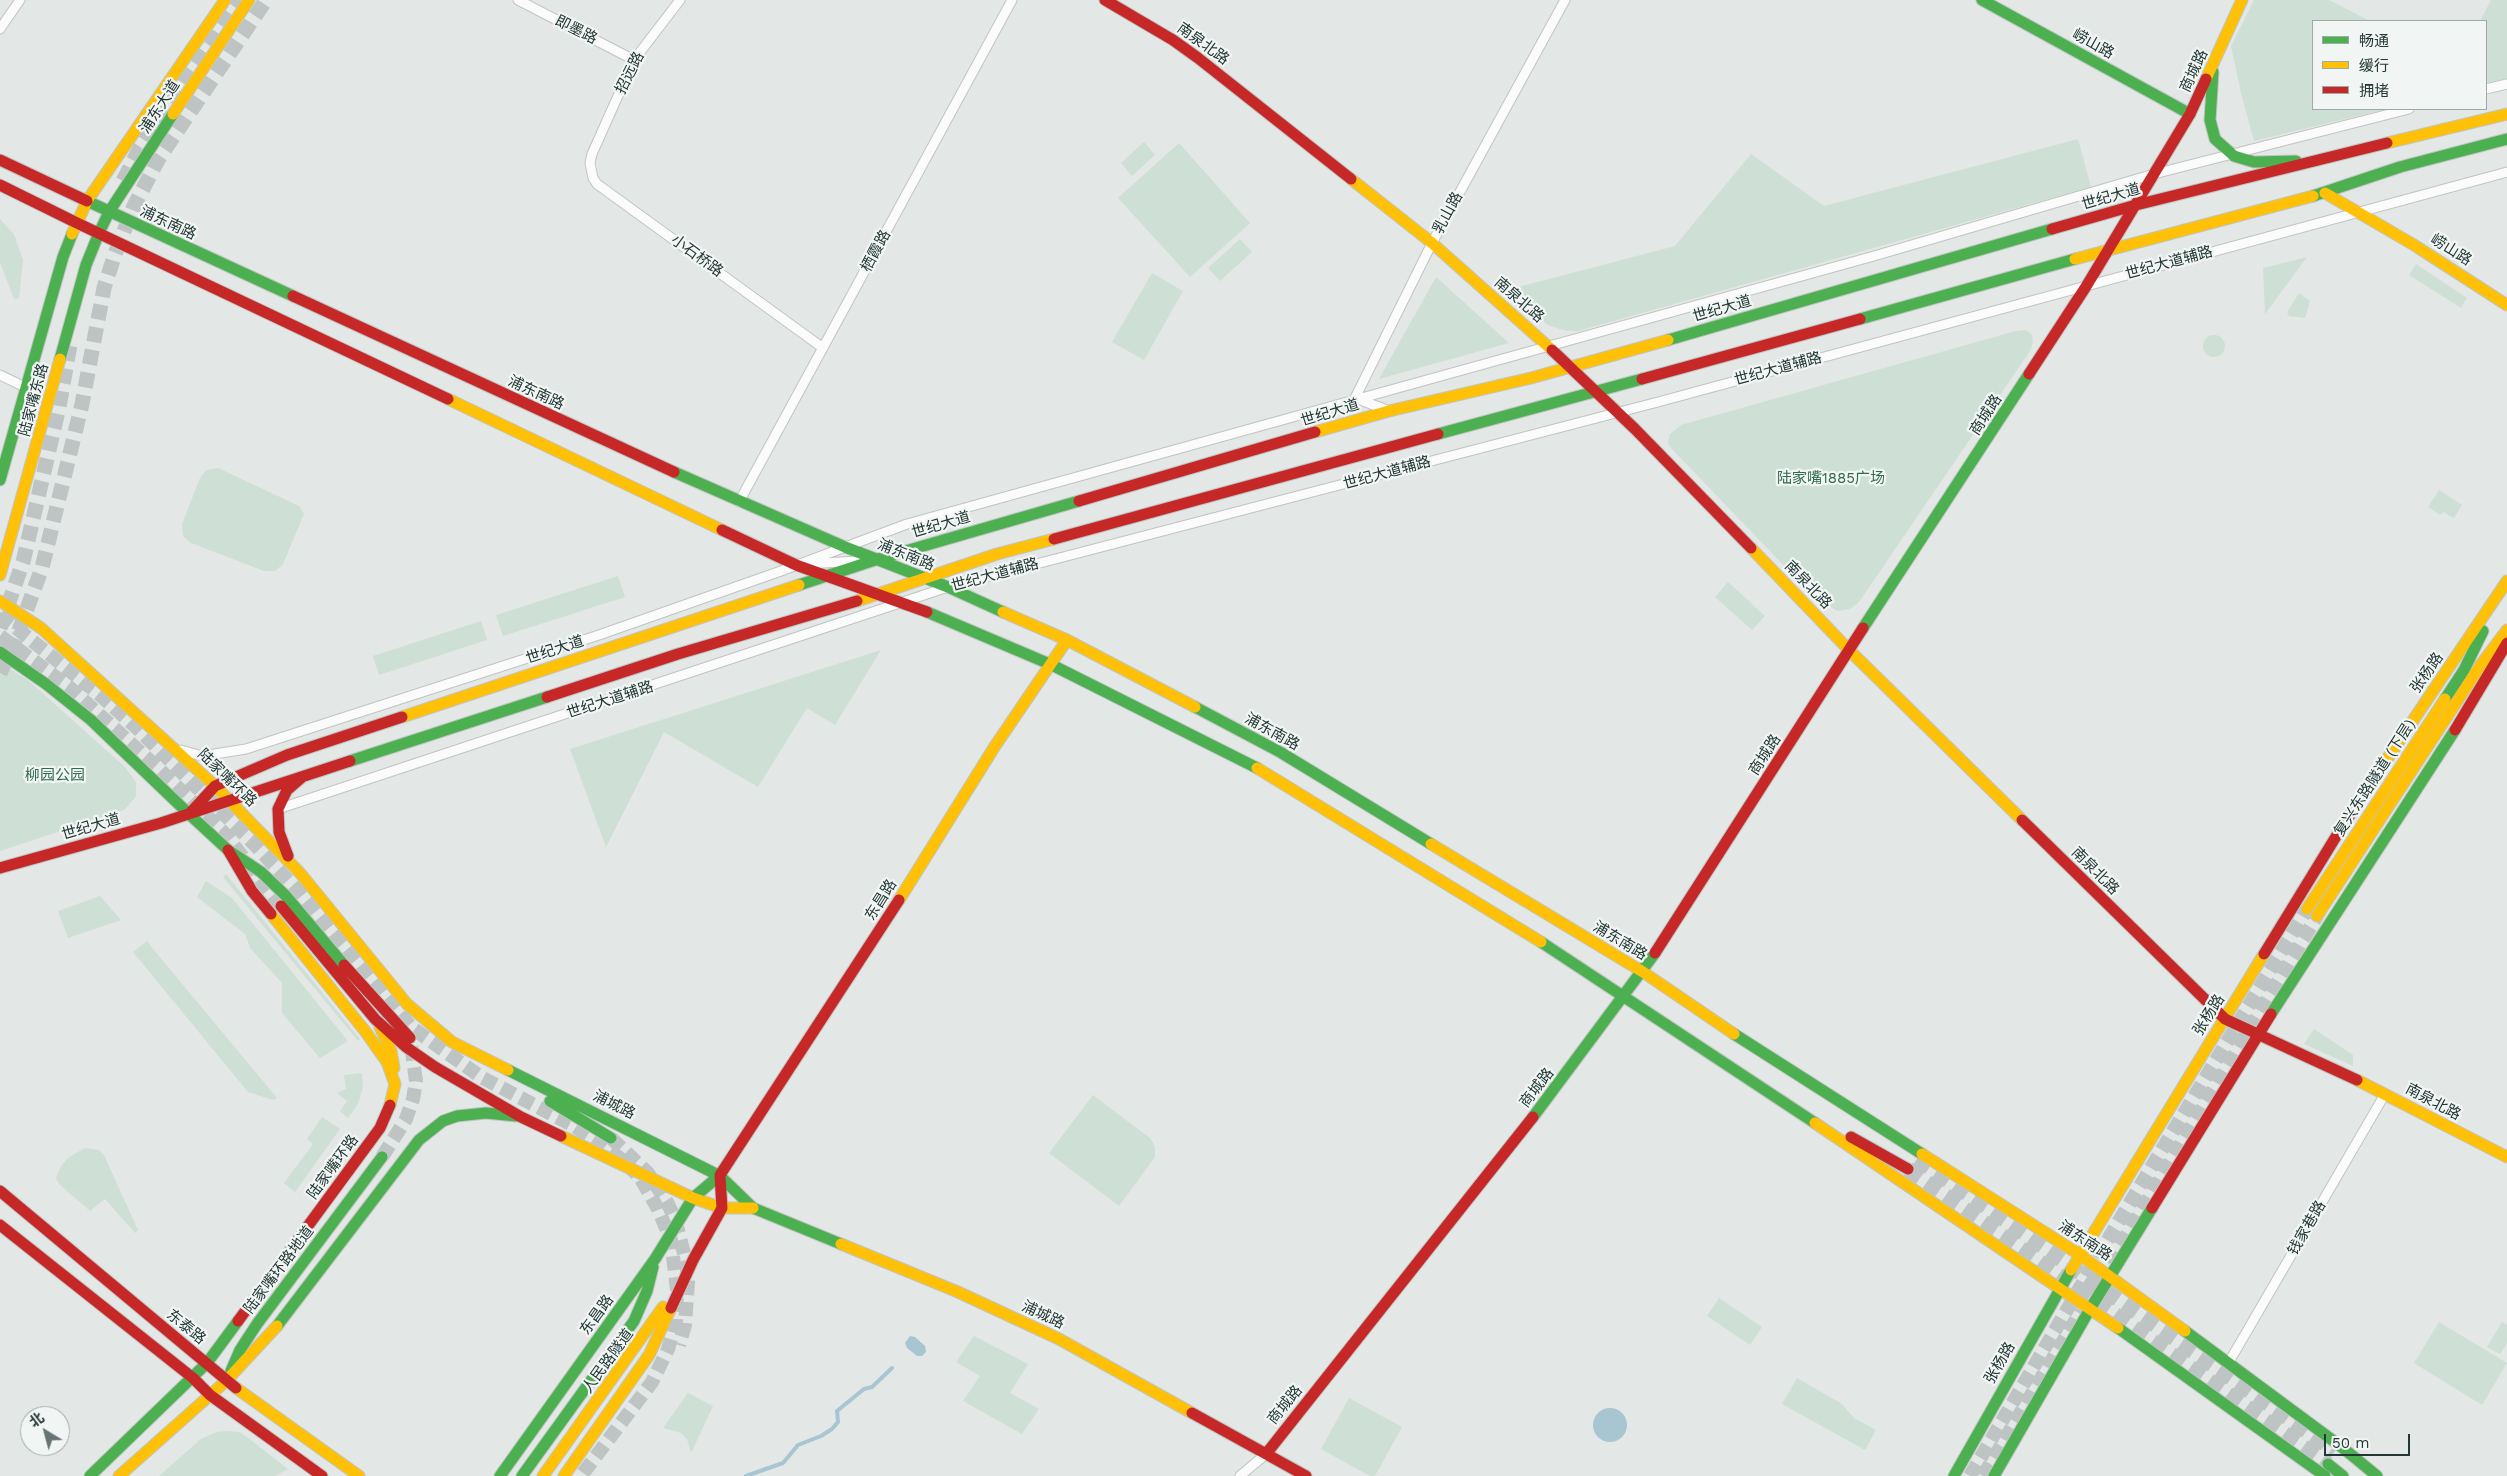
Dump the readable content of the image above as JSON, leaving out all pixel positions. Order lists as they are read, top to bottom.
{
  "streets": {
    "main road": [
      "南泉北路",
      "崂山路",
      "商城路",
      "浦东大道",
      "世纪大道",
      "浦东南路",
      "陆家嘴东路",
      "张杨路",
      "陆家嘴环路",
      "复兴东路隧道 (下层)",
      "东昌路",
      "浦城路",
      "陆家嘴环路地道",
      "东泰路",
      "人民路隧道"
    ],
    "street": [
      "即墨路",
      "招远路",
      "乳山路",
      "栖霞路",
      "小石桥路",
      "世纪大道辅路",
      "钱家巷路"
    ]
  },
  "crossings": [
    ["即墨路", "招远路"],
    ["南泉北路", "商城路"],
    ["南泉北路", "世纪大道"],
    ["南泉北路", "乳山路"],
    ["南泉北路", "世纪大道辅路"],
    ["南泉北路", "张杨路"],
    ["南泉北路", "钱家巷路"],
    ["崂山路", "商城路"],
    ["崂山路", "世纪大道"],
    ["崂山路", "世纪大道辅路"],
    ["商城路", "世纪大道"],
    ["商城路", "浦东南路"],
    ["商城路", "世纪大道辅路"],
    ["商城路", "浦城路"],
    ["招远路", "小石桥路"],
    ["浦东大道", "浦东南路"],
    ["浦东大道", "陆家嘴东路"],
    ["世纪大道", "浦东南路"],
    ["世纪大道", "陆家嘴环路"],
    ["浦东南路", "栖霞路"],
    ["浦东南路", "世纪大道辅路"],
    ["浦东南路", "张杨路"],
    ["浦东南路", "东昌路"],
    ["浦东南路", "钱家巷路"],
    ["栖霞路", "小石桥路"],
    ["张杨路", "复兴东路隧道 (下层)"],
    ["陆家嘴环路", "浦城路"],
    ["陆家嘴环路", "东泰路"],
    ["东昌路", "浦城路"],
    ["东昌路", "人民路隧道"],
    ["陆家嘴环路地道", "东泰路"]
  ],
  "parks": ["陆家嘴1885广场", "柳园公园"],
  "legend": ["畅通", "缓行", "拥堵"],
  "scale_bar": "50 m",
  "north": "top left"
}
